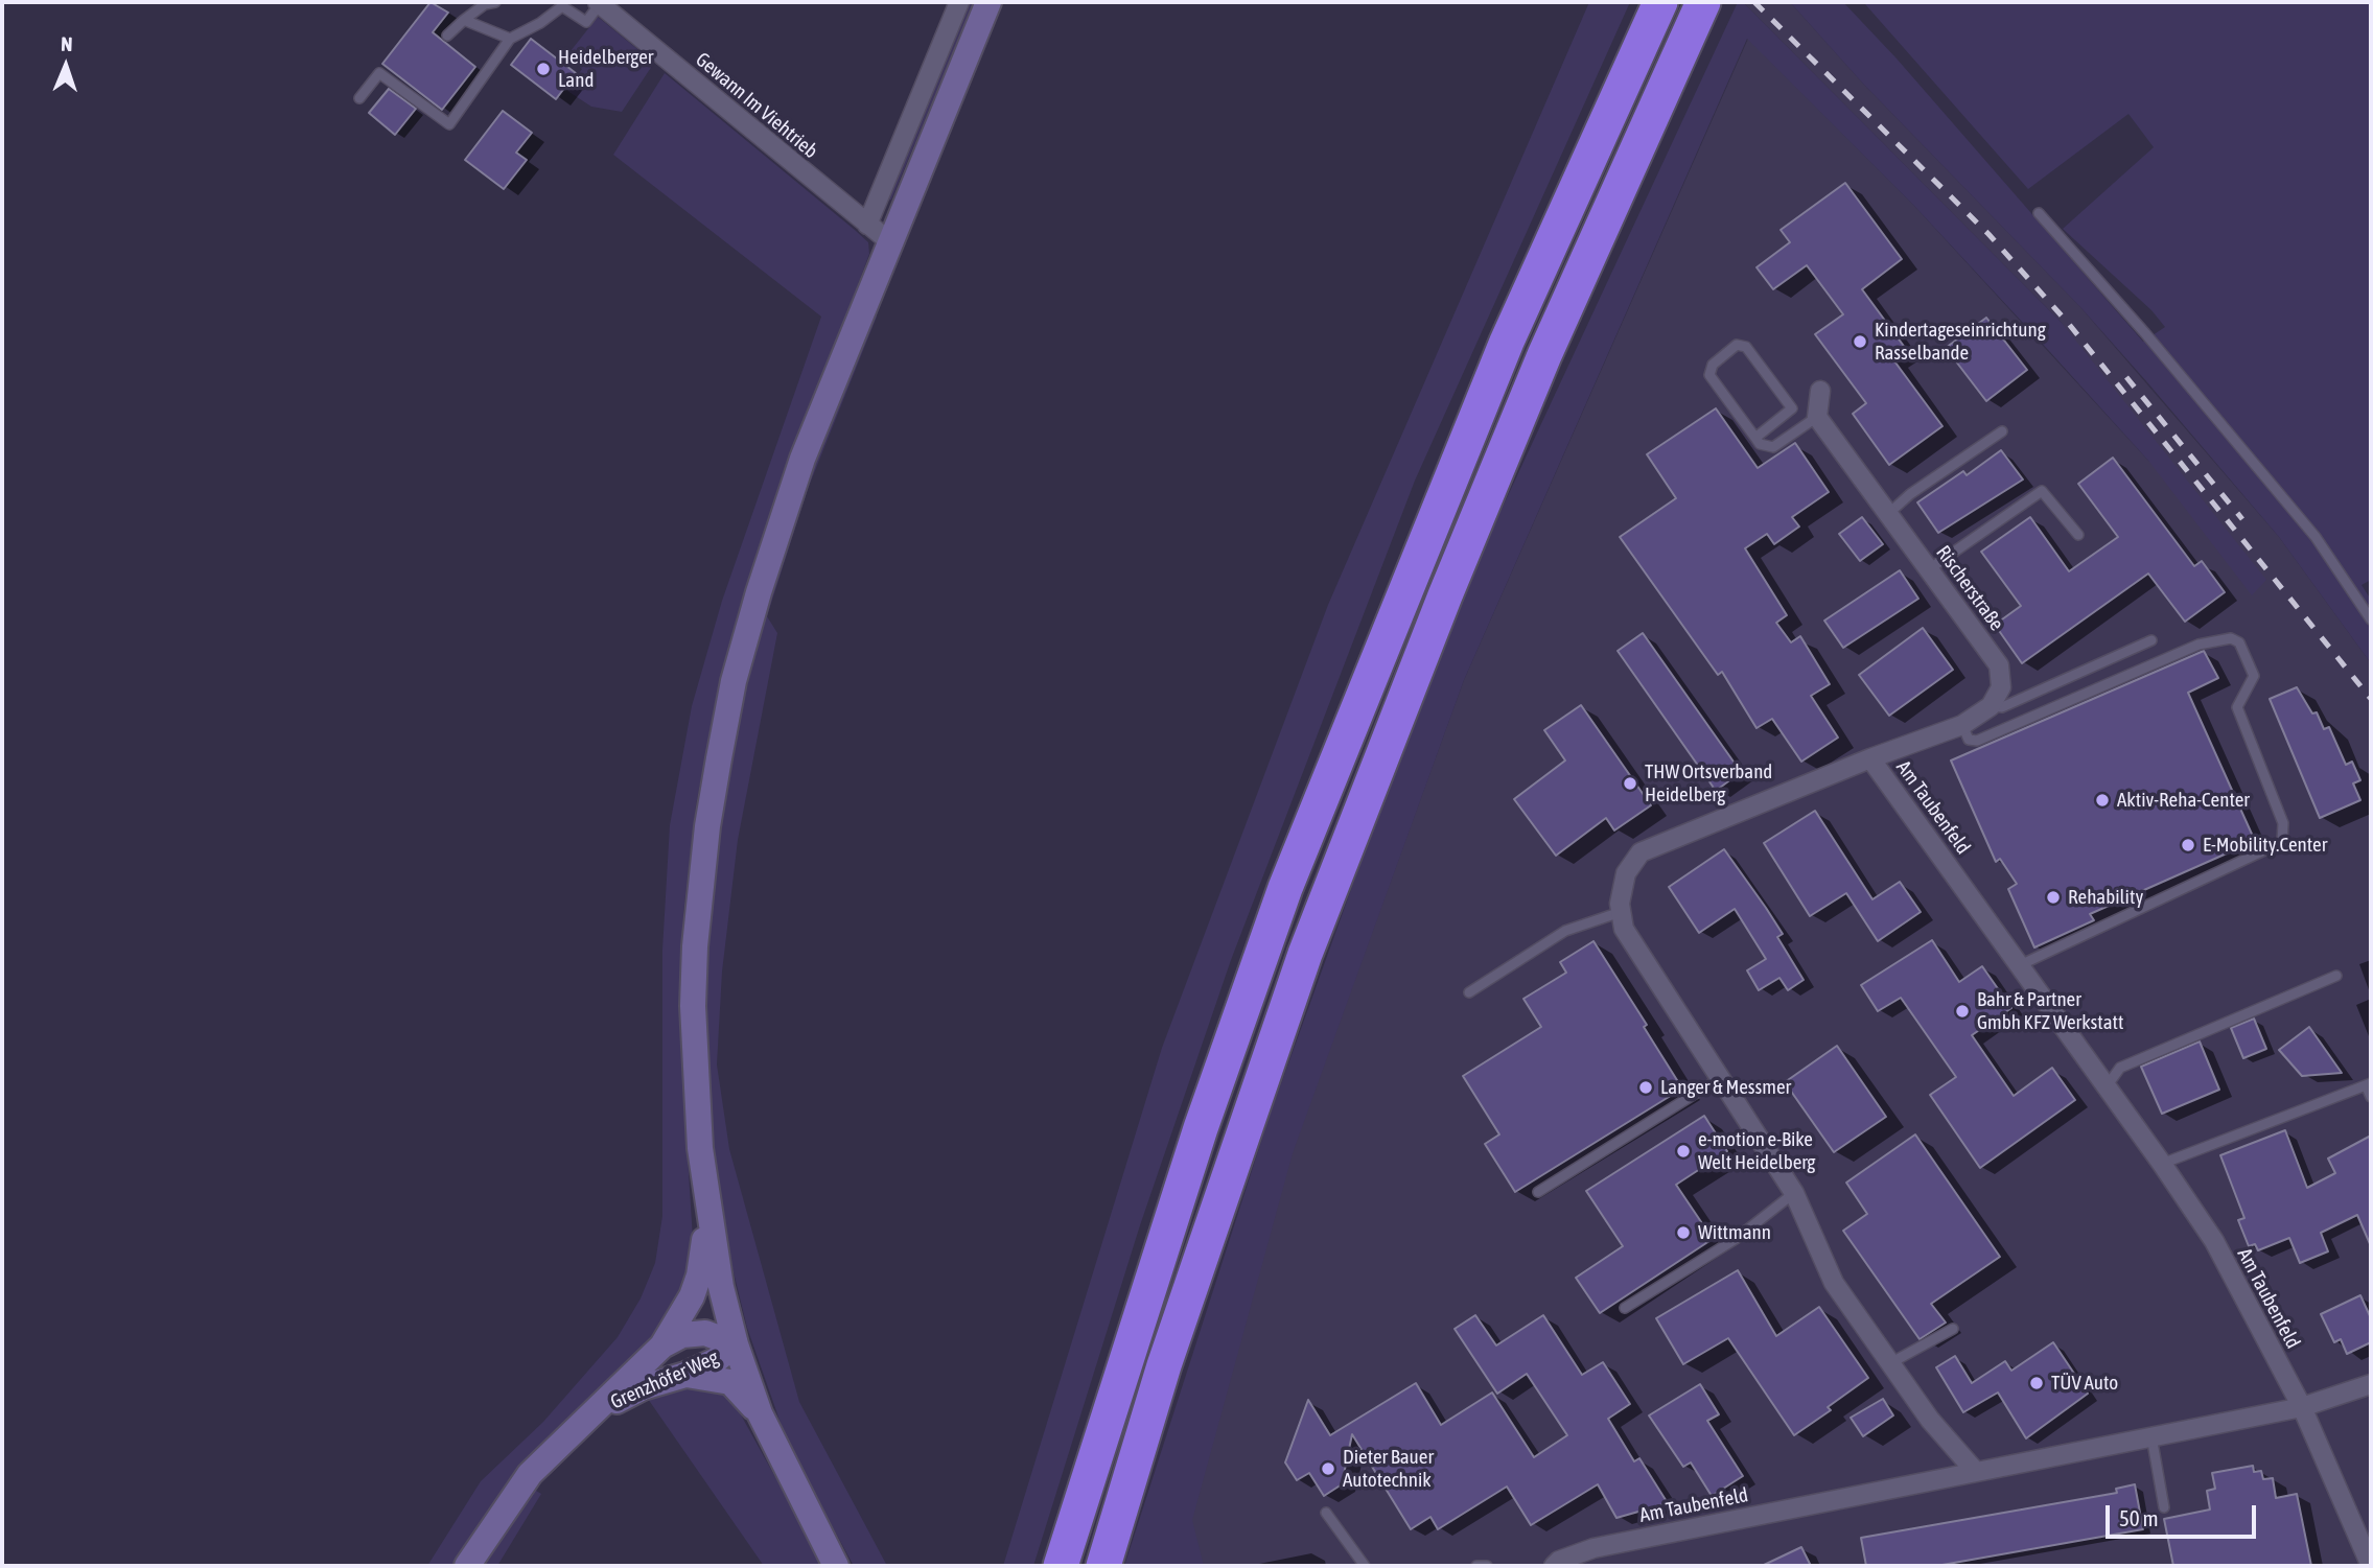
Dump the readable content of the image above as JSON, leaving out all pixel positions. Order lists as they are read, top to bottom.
{
  "streets": {
    "main road": ["Grenzhöfer Weg"],
    "street": ["Gewann Im Viehtrieb", "Rischerstraße", "Am Taubenfeld"]
  },
  "places": [
    "Heidelberger Land",
    "Kindertageseinrichtung Rasselbande",
    "THW Ortsverband Heidelberg",
    "Aktiv-Reha-Center",
    "E-Mobility.Center",
    "Rehability",
    "Bahr & Partner Gmbh KFZ Werkstatt",
    "Langer & Messmer",
    "e-motion e-Bike Welt Heidelberg",
    "Wittmann",
    "TÜV Auto",
    "Dieter Bauer Autotechnik"
  ],
  "scale_bar": "50 m",
  "north": "top"
}
